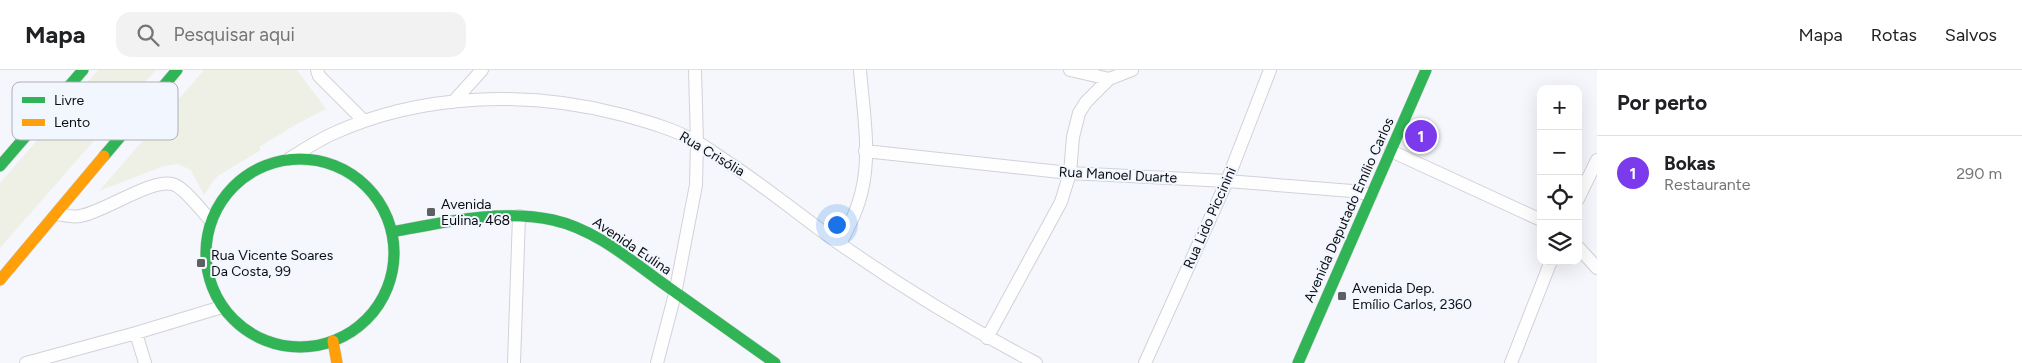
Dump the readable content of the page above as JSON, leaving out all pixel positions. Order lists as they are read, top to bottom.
{
  "streets": {
    "street": [
      "Rua Crisólia",
      "Rua Manoel Duarte",
      "Avenida Deputado Emílio Carlos",
      "Rua Lido Piccinini",
      "Avenida Eulina"
    ]
  },
  "crossings": [
    ["Rua Manoel Duarte", "Avenida Deputado Emílio Carlos"],
    ["Rua Manoel Duarte", "Rua Lido Piccinini"]
  ],
  "places": {
    "transit": ["Avenida Eulina, 468", "Rua Vicente Soares Da Costa, 99", "Avenida Dep. Emílio Carlos, 2360"]
  },
  "legend": ["Livre", "Lento"],
  "page": {
    "header": "Mapa",
    "search": "Pesquisar aqui",
    "nav": ["Mapa", "Rotas", "Salvos"],
    "heading": "Por perto",
    "map_buttons": ["+", "−"],
    "pins": "1",
    "list": [
      {
        "mark": "1",
        "name": "Bokas",
        "note": "Restaurante",
        "value": "290 m"
      }
    ]
  }
}
